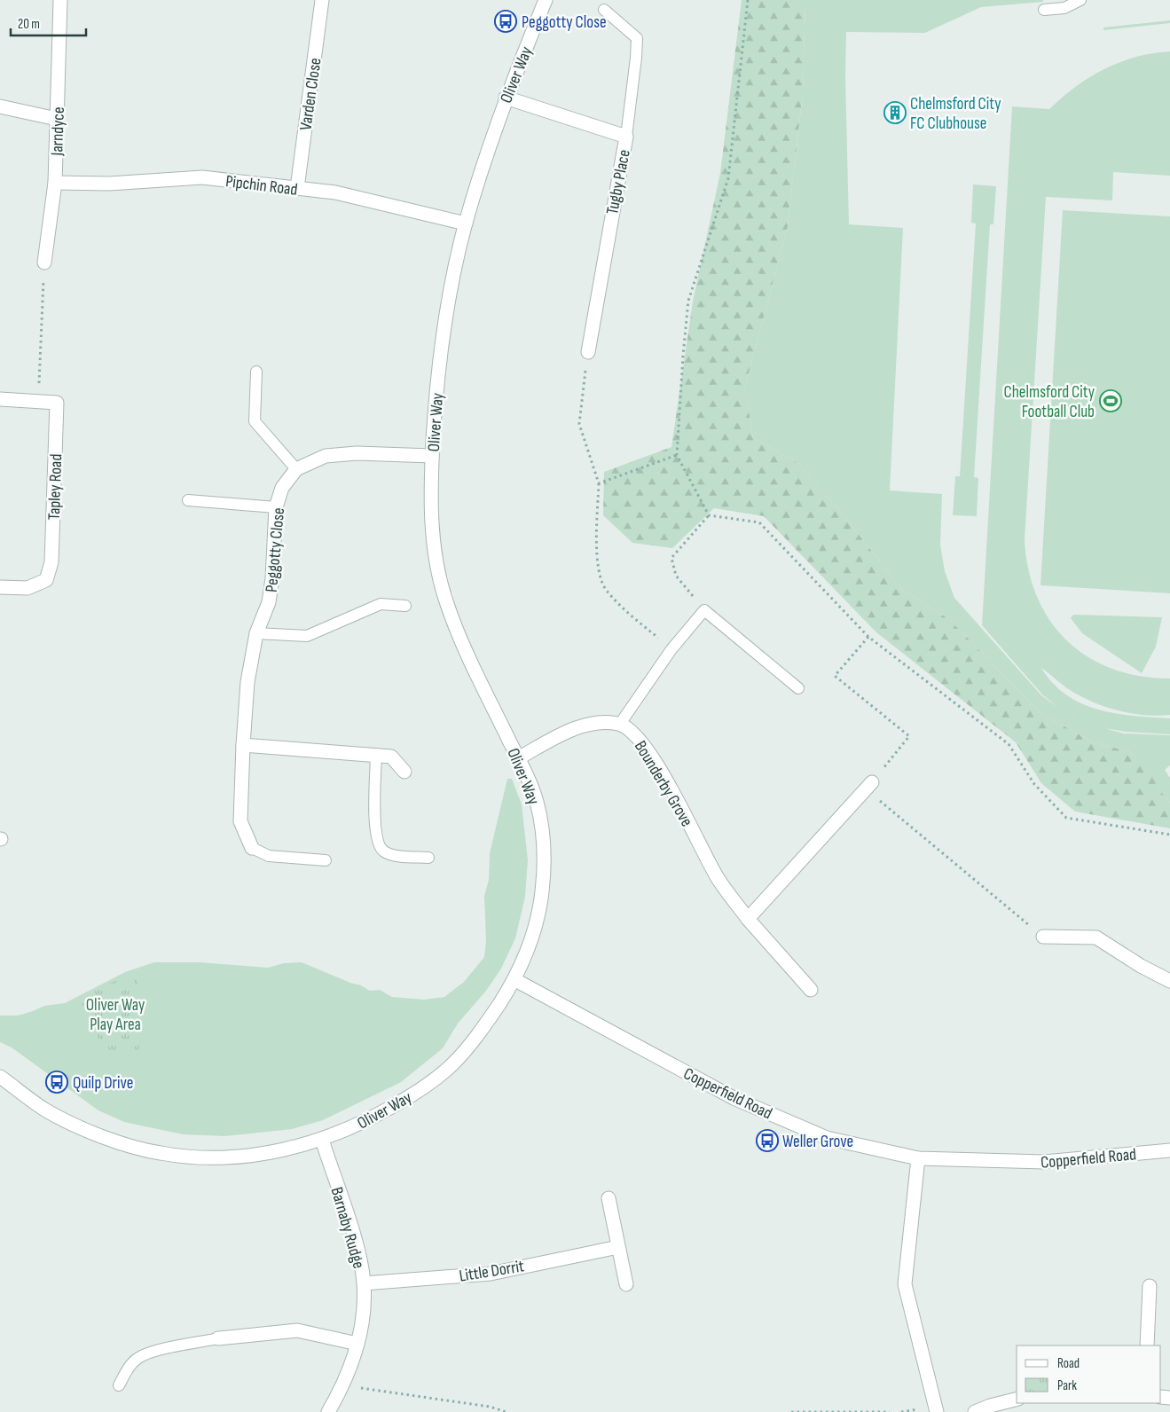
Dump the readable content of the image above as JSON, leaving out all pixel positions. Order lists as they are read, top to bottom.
{
  "streets": {
    "street": [
      "Oliver Way",
      "Varden Close",
      "Jarndyce",
      "Tugby Place",
      "Pipchin Road",
      "Tapley Road",
      "Peggotty Close",
      "Bounderby Grove",
      "Copperfield Road",
      "Barnaby Rudge",
      "Little Dorrit"
    ]
  },
  "crossings": [
    ["Oliver Way", "Tugby Place"],
    ["Oliver Way", "Pipchin Road"],
    ["Oliver Way", "Peggotty Close"],
    ["Oliver Way", "Copperfield Road"],
    ["Oliver Way", "Barnaby Rudge"],
    ["Varden Close", "Pipchin Road"],
    ["Jarndyce", "Pipchin Road"],
    ["Barnaby Rudge", "Little Dorrit"]
  ],
  "parks": ["Oliver Way Play Area"],
  "places": {
    "bus stop": ["Peggotty Close", "Quilp Drive", "Weller Grove"],
    "building": ["Chelmsford City FC Clubhouse"],
    "sports": ["Chelmsford City Football Club"]
  },
  "legend": ["Road", "Park"],
  "scale_bar": "20 m"
}
